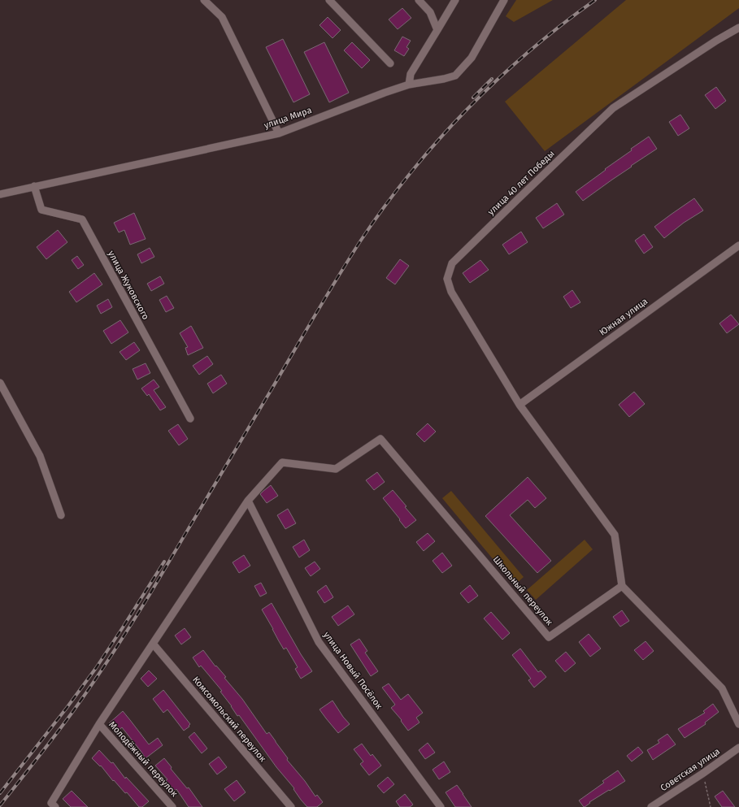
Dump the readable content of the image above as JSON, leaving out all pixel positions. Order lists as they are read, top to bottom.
{
  "streets": {
    "street": [
      "улица Мира",
      "улица 40 лет Победы",
      "улица Жуковского",
      "Южная улица",
      "Школьный переулок",
      "улица Новый Посёлок",
      "Комсомольский переулок",
      "Молодёжный переулок",
      "Советская улица"
    ]
  },
  "crossings": [
    ["улица Мира", "улица Жуковского"],
    ["улица 40 лет Победы", "Южная улица"],
    ["улица 40 лет Победы", "Школьный переулок"],
    ["Школьный переулок", "улица Новый Посёлок"]
  ]
}
